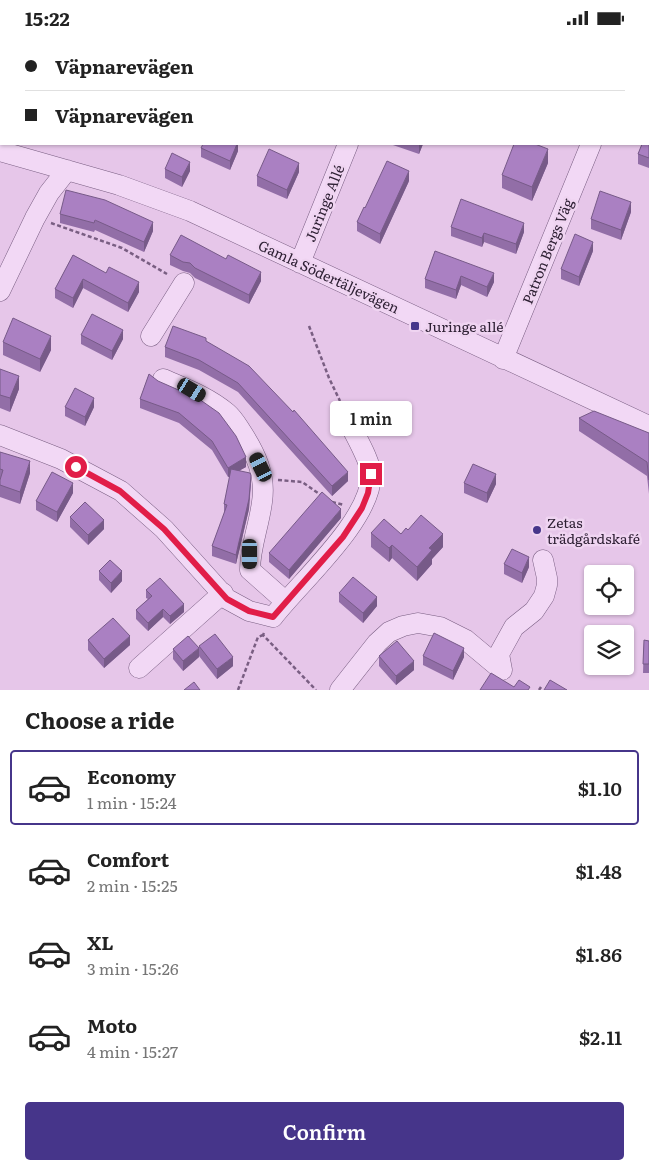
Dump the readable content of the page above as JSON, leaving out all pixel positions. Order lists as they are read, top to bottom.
{
  "streets": {
    "street": ["Juringe Allé", "Patron Bergs Väg", "Gamla Södertäljevägen"]
  },
  "crossings": [
    ["Juringe Allé", "Gamla Södertäljevägen"],
    ["Patron Bergs Väg", "Gamla Södertäljevägen"]
  ],
  "places": {
    "transit": ["Juringe allé"],
    "other": ["Zetas trädgårdskafé"]
  },
  "page": {
    "status": "15:22",
    "banner": ["Väpnarevägen", "Väpnarevägen"],
    "bubble": "1 min",
    "heading": "Choose a ride",
    "list": [
      {
        "name": "Economy",
        "note": "1 min · 15:24",
        "value": "$1.10"
      },
      {
        "name": "Comfort",
        "note": "2 min · 15:25",
        "value": "$1.48"
      },
      {
        "name": "XL",
        "note": "3 min · 15:26",
        "value": "$1.86"
      },
      {
        "name": "Moto",
        "note": "4 min · 15:27",
        "value": "$2.11"
      }
    ],
    "buttons": "Confirm"
  }
}
